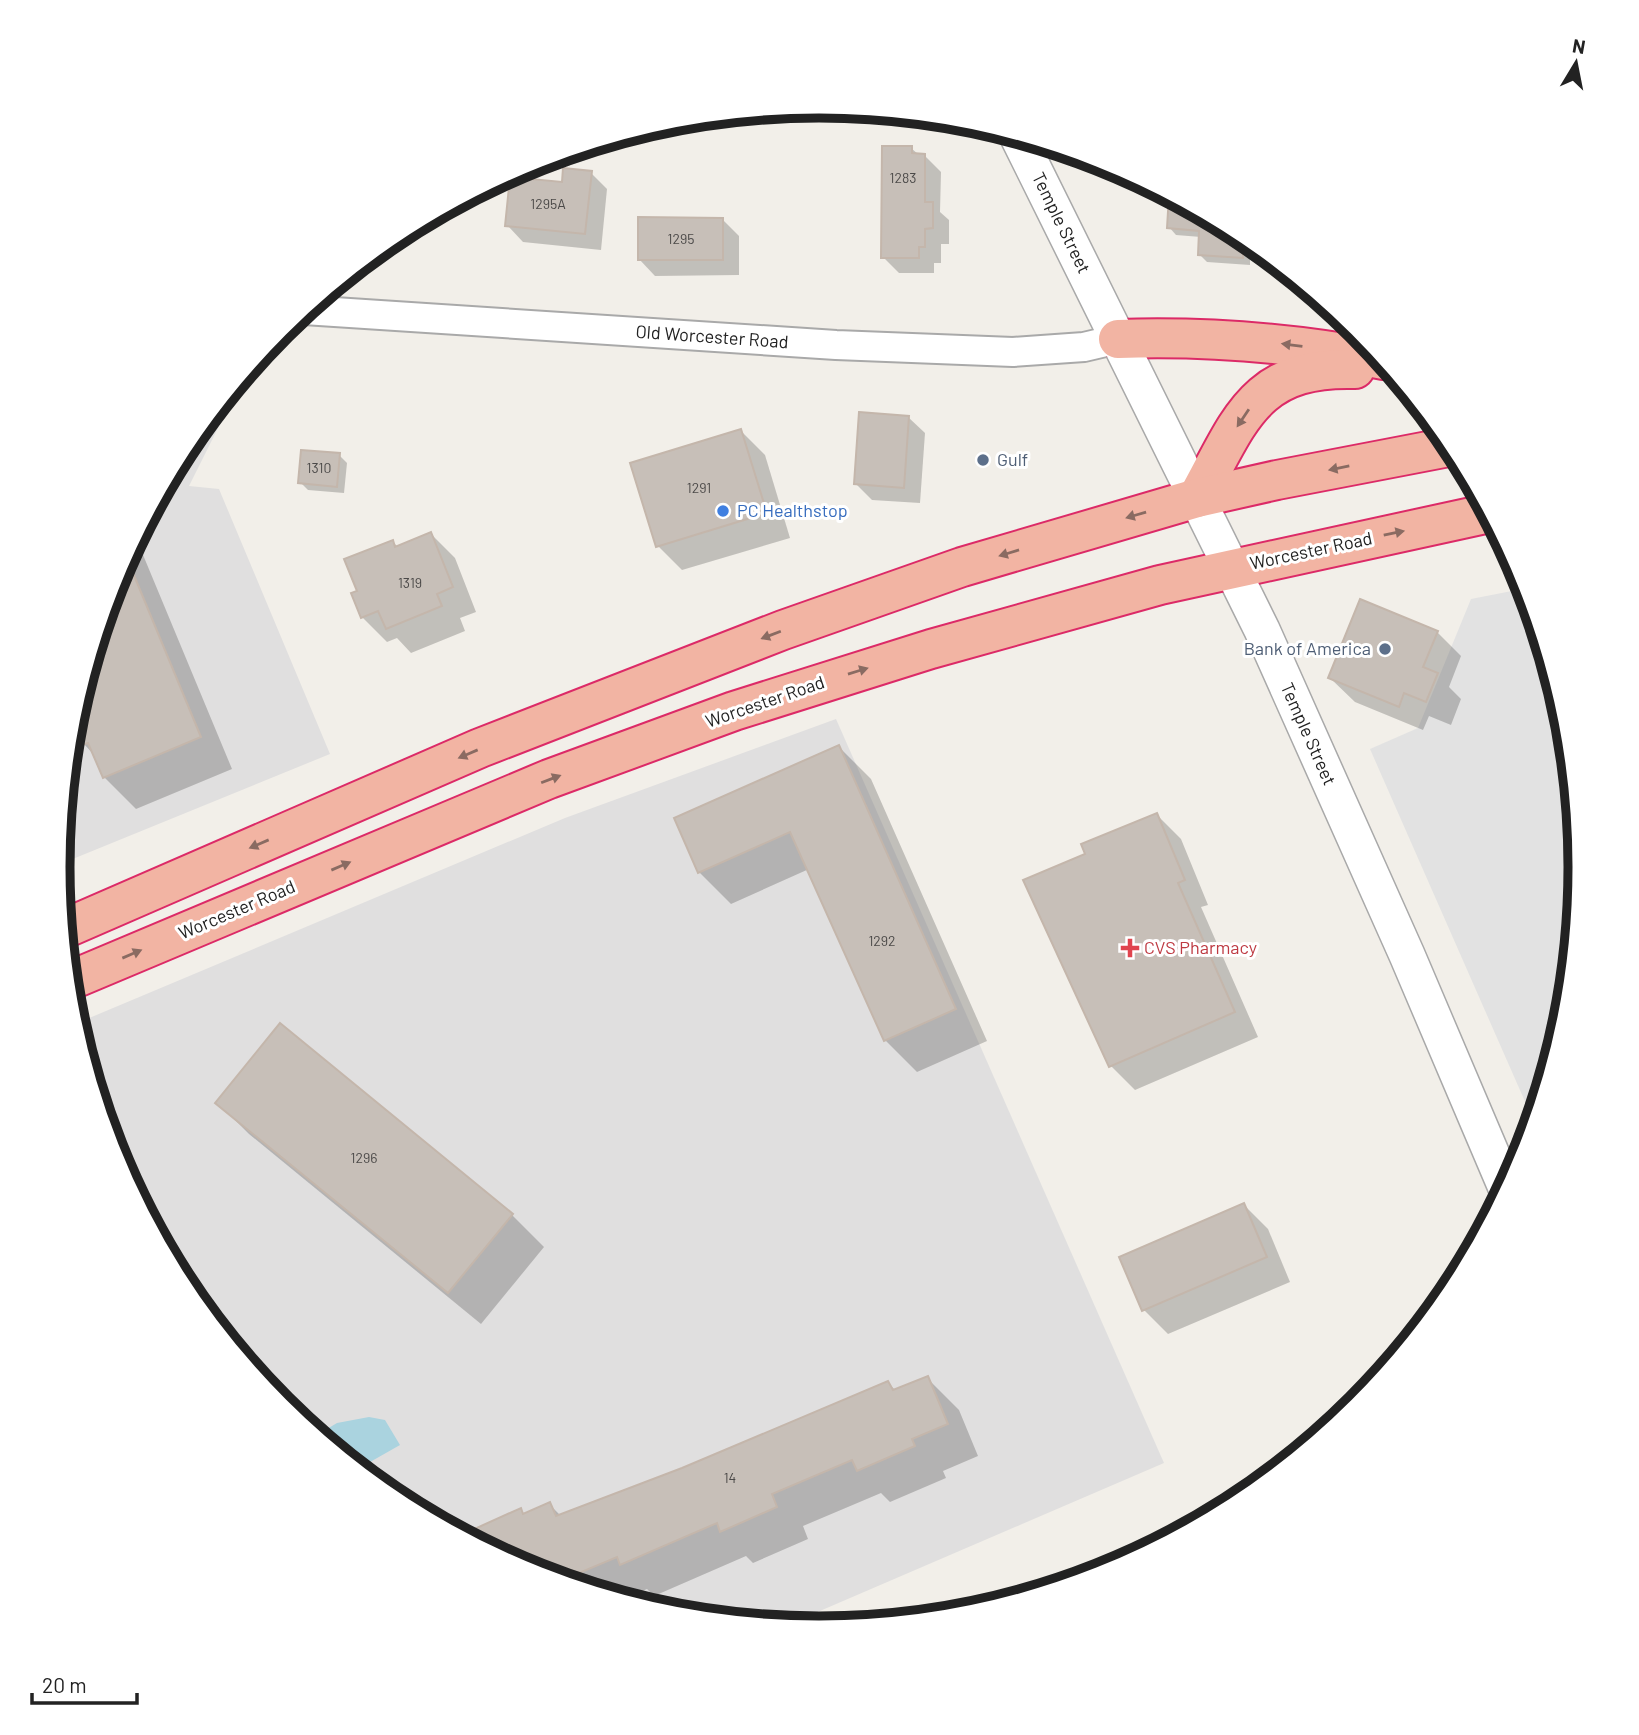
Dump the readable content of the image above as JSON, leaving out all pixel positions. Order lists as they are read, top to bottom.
{
  "streets": {
    "highway": ["Worcester Road"],
    "street": ["Temple Street", "Old Worcester Road"]
  },
  "crossings": [
    ["Temple Street", "Old Worcester Road"],
    ["Temple Street", "Worcester Road"]
  ],
  "places": {
    "other": ["Gulf", "PC Healthstop", "Bank of America"],
    "health": ["CVS Pharmacy"]
  },
  "house_numbers": [
    "1283",
    "1295A",
    "1295",
    "1310",
    "1291",
    "1319",
    "1292",
    "1296",
    "14"
  ],
  "scale_bar": "20 m",
  "north": "top"
}
